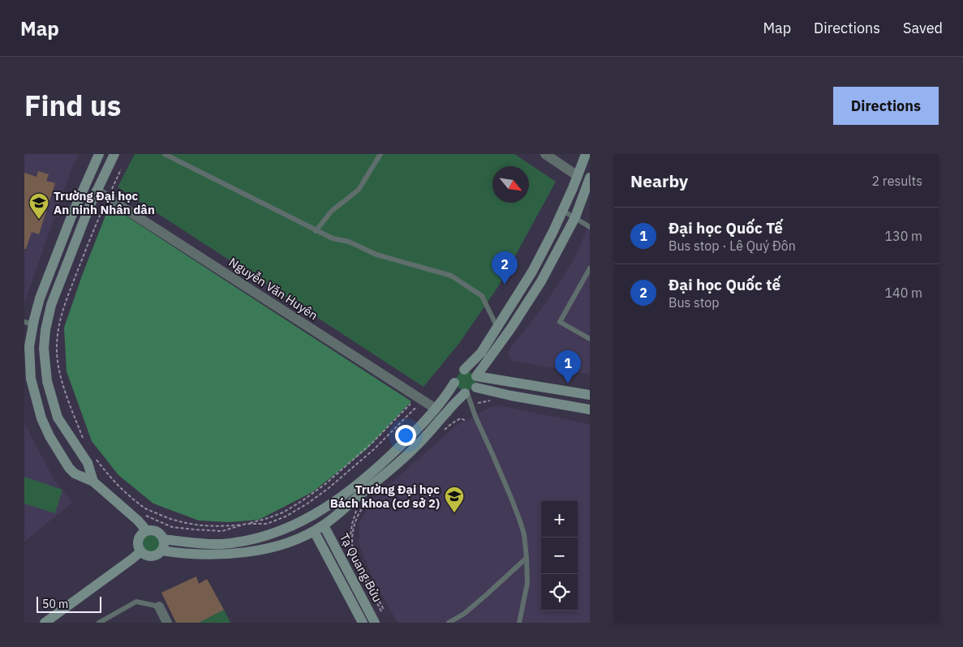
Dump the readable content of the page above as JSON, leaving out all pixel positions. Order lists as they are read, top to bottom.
{
  "streets": {
    "street": ["Nguyễn Văn Huyên", "Tạ Quang Bửu"]
  },
  "places": {
    "school or university": ["Trường Đại học An ninh Nhân dân", "Trường Đại học Bách khoa (cơ sở 2)"]
  },
  "scale_bar": "50 m",
  "north": "bottom right",
  "page": {
    "header": "Map",
    "nav": ["Map", "Directions", "Saved"],
    "title": "Find us",
    "buttons": "Directions",
    "heading": ["Nearby", "2 results"],
    "list": [
      {
        "mark": "1",
        "name": "Đại học Quốc Tế",
        "note": "Bus stop · Lê Quý Đôn",
        "value": "130 m"
      },
      {
        "mark": "2",
        "name": "Đại học Quốc tế",
        "note": "Bus stop",
        "value": "140 m"
      }
    ],
    "pins": ["2", "1"],
    "map_buttons": ["+", "−"],
    "scale": "50 m"
  }
}
